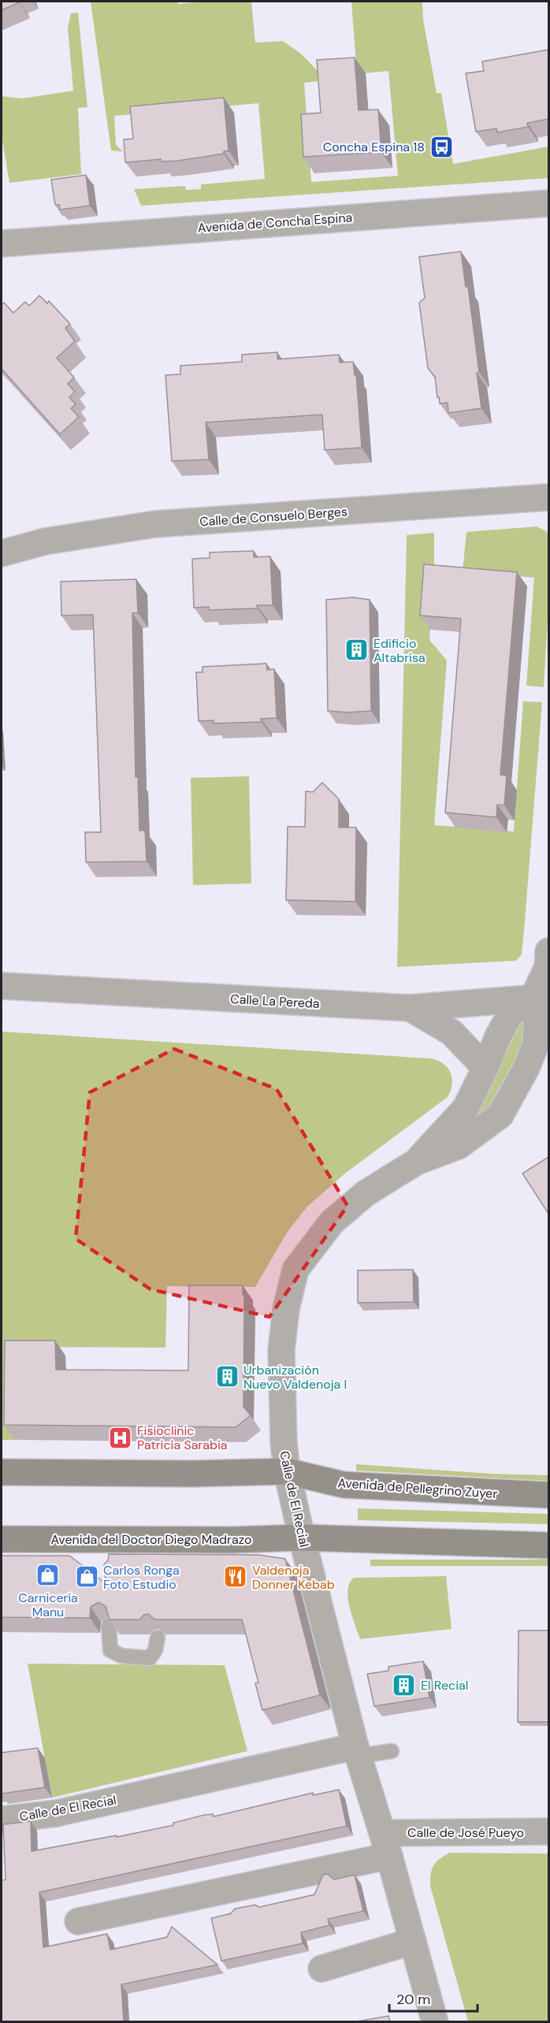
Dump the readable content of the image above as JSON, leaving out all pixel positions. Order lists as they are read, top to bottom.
{
  "streets": {
    "main road": ["Avenida de Pellegrino Zuyer", "Avenida del Doctor Diego Madrazo"],
    "street": [
      "Avenida de Concha Espina",
      "Calle de Consuelo Berges",
      "Calle La Pereda",
      "Calle de El Recial",
      "Calle de José Pueyo"
    ]
  },
  "crossings": [
    ["Calle La Pereda", "Calle de El Recial"],
    ["Avenida de Pellegrino Zuyer", "Calle de El Recial"],
    ["Calle de El Recial", "Avenida del Doctor Diego Madrazo"],
    ["Calle de El Recial", "Calle de José Pueyo"]
  ],
  "places": {
    "bus stop": ["Concha Espina 18"],
    "building": ["Edificio Altabrisa", "Urbanización Nuevo Valdenoja I", "El Recial"],
    "hospital": ["Fisioclinic Patricia Sarabia"],
    "shop": ["Carnicería Manu", "Carlos Ronga Foto Estudio"],
    "restaurant": ["Valdenoja Donner Kebab"]
  },
  "scale_bar": "20 m"
}
